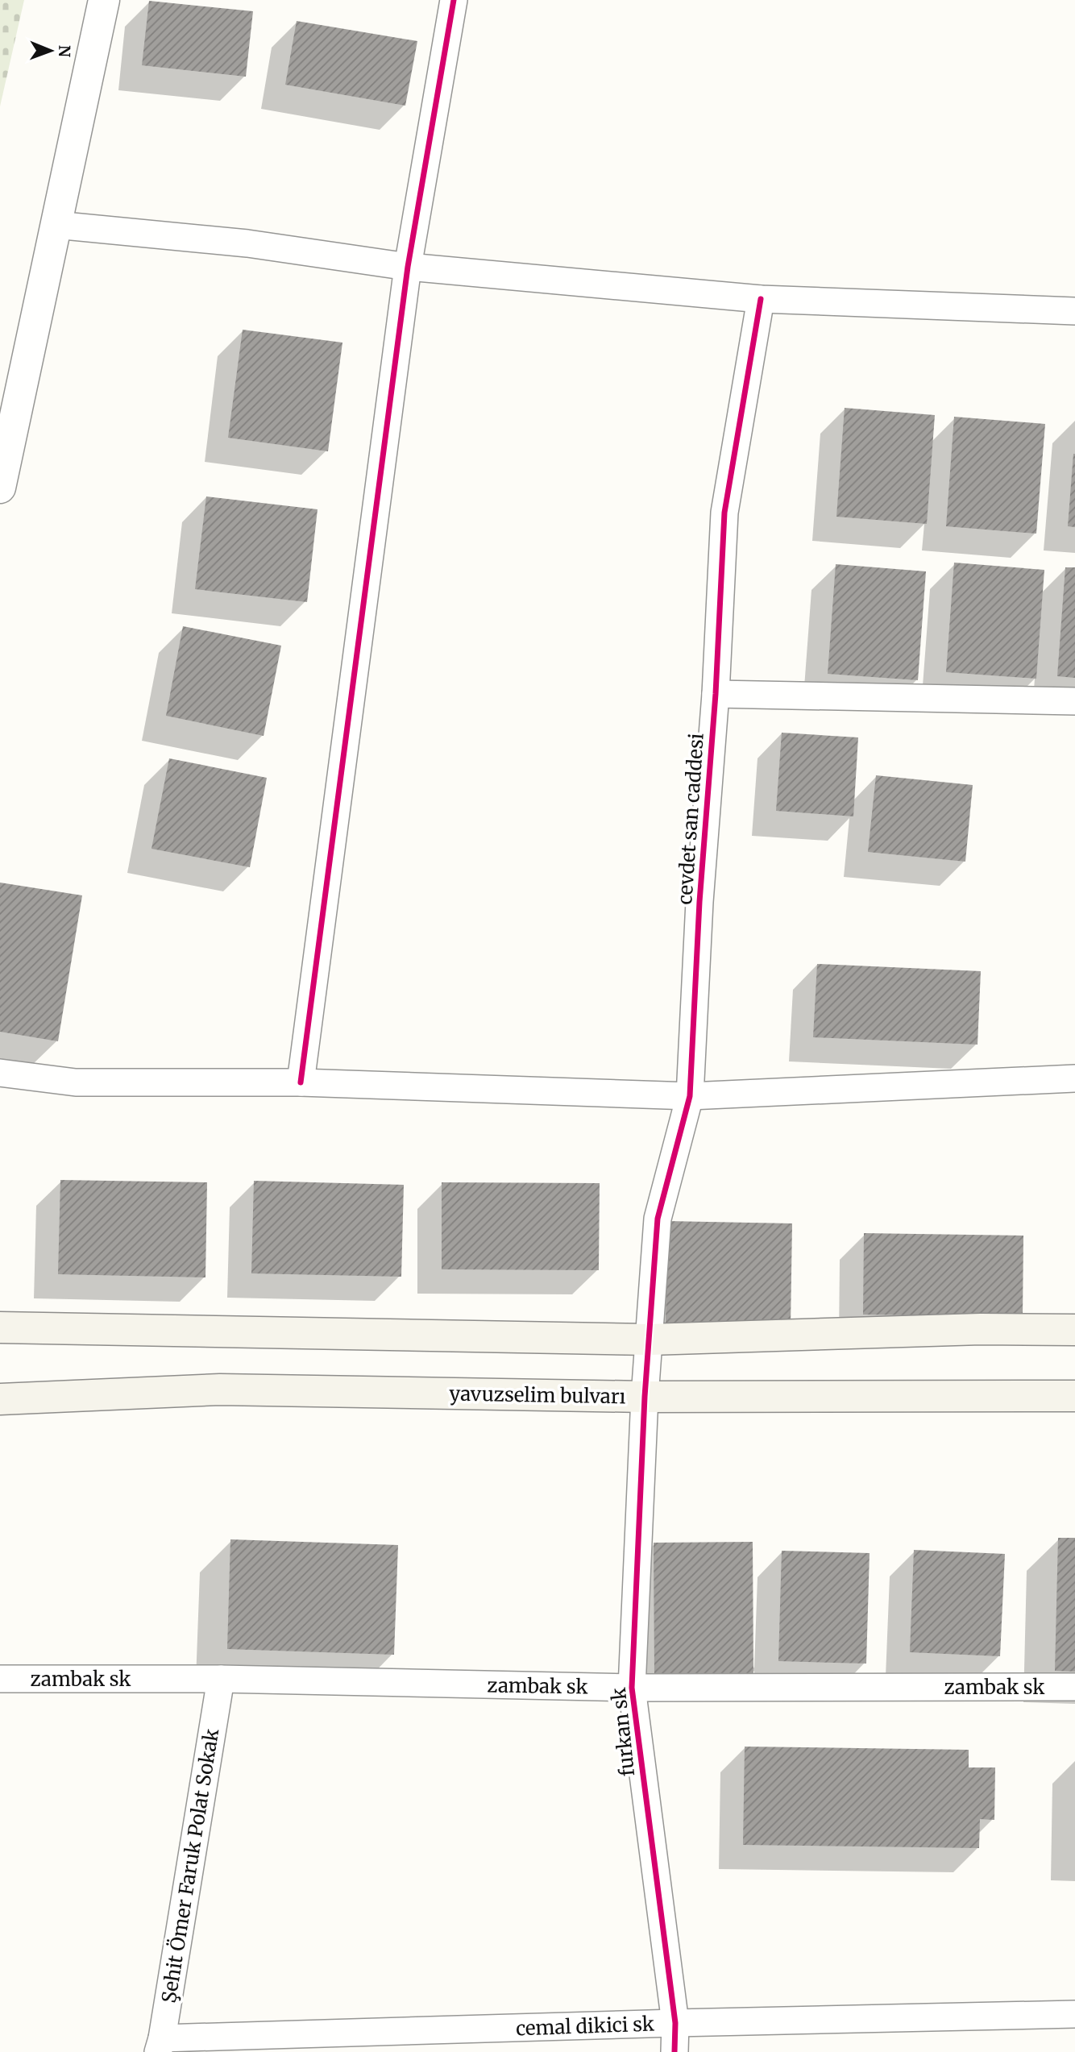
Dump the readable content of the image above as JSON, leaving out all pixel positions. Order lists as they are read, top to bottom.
{
  "streets": {
    "main road": ["yavuzselim bulvarı"],
    "street": [
      "cevdet san caddesi",
      "zambak sk",
      "furkan sk",
      "Şehit Ömer Faruk Polat Sokak",
      "cemal dikici sk"
    ]
  },
  "crossings": [
    ["cevdet san caddesi", "furkan sk"],
    ["yavuzselim bulvarı", "furkan sk"],
    ["zambak sk", "furkan sk"],
    ["zambak sk", "Şehit Ömer Faruk Polat Sokak"],
    ["furkan sk", "cemal dikici sk"],
    ["Şehit Ömer Faruk Polat Sokak", "cemal dikici sk"]
  ],
  "north": "right"
}
